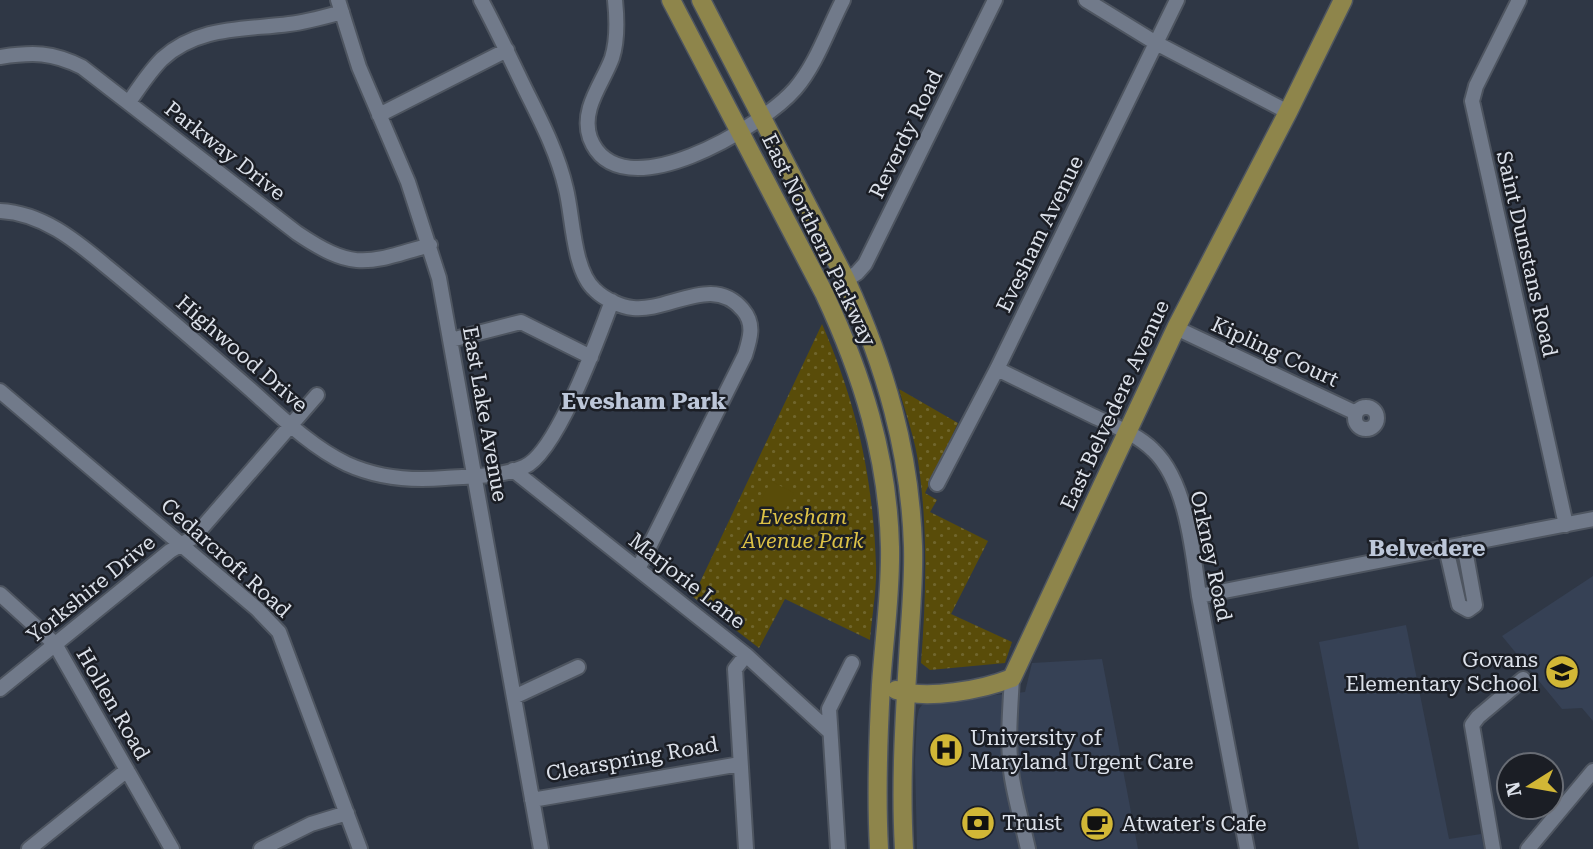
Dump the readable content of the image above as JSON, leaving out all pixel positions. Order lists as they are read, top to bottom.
{
  "streets": {
    "main road": ["East Northern Parkway", "East Belvedere Avenue"],
    "street": [
      "Reverdy Road",
      "Parkway Drive",
      "Evesham Avenue",
      "Saint Dunstans Road",
      "Kipling Court",
      "Highwood Drive",
      "East Lake Avenue",
      "Orkney Road",
      "Cedarcroft Road",
      "Marjorie Lane",
      "Yorkshire Drive",
      "Hollen Road",
      "Clearspring Road"
    ]
  },
  "crossings": [
    ["Reverdy Road", "East Northern Parkway"],
    ["Parkway Drive", "East Lake Avenue"],
    ["Evesham Avenue", "Orkney Road"],
    ["Kipling Court", "East Belvedere Avenue"],
    ["Highwood Drive", "East Lake Avenue"],
    ["Highwood Drive", "Marjorie Lane"],
    ["Highwood Drive", "Yorkshire Drive"],
    ["East Belvedere Avenue", "Orkney Road"],
    ["East Lake Avenue", "Clearspring Road"],
    ["Cedarcroft Road", "Yorkshire Drive"],
    ["Yorkshire Drive", "Hollen Road"]
  ],
  "districts": ["Evesham Park", "Belvedere"],
  "parks": ["Evesham Avenue Park"],
  "places": {
    "school or university": ["Govans Elementary School"],
    "hospital": ["University of Maryland Urgent Care"],
    "bank": ["Truist"],
    "cafe": ["Atwater's Cafe"]
  },
  "north": "left"
}
